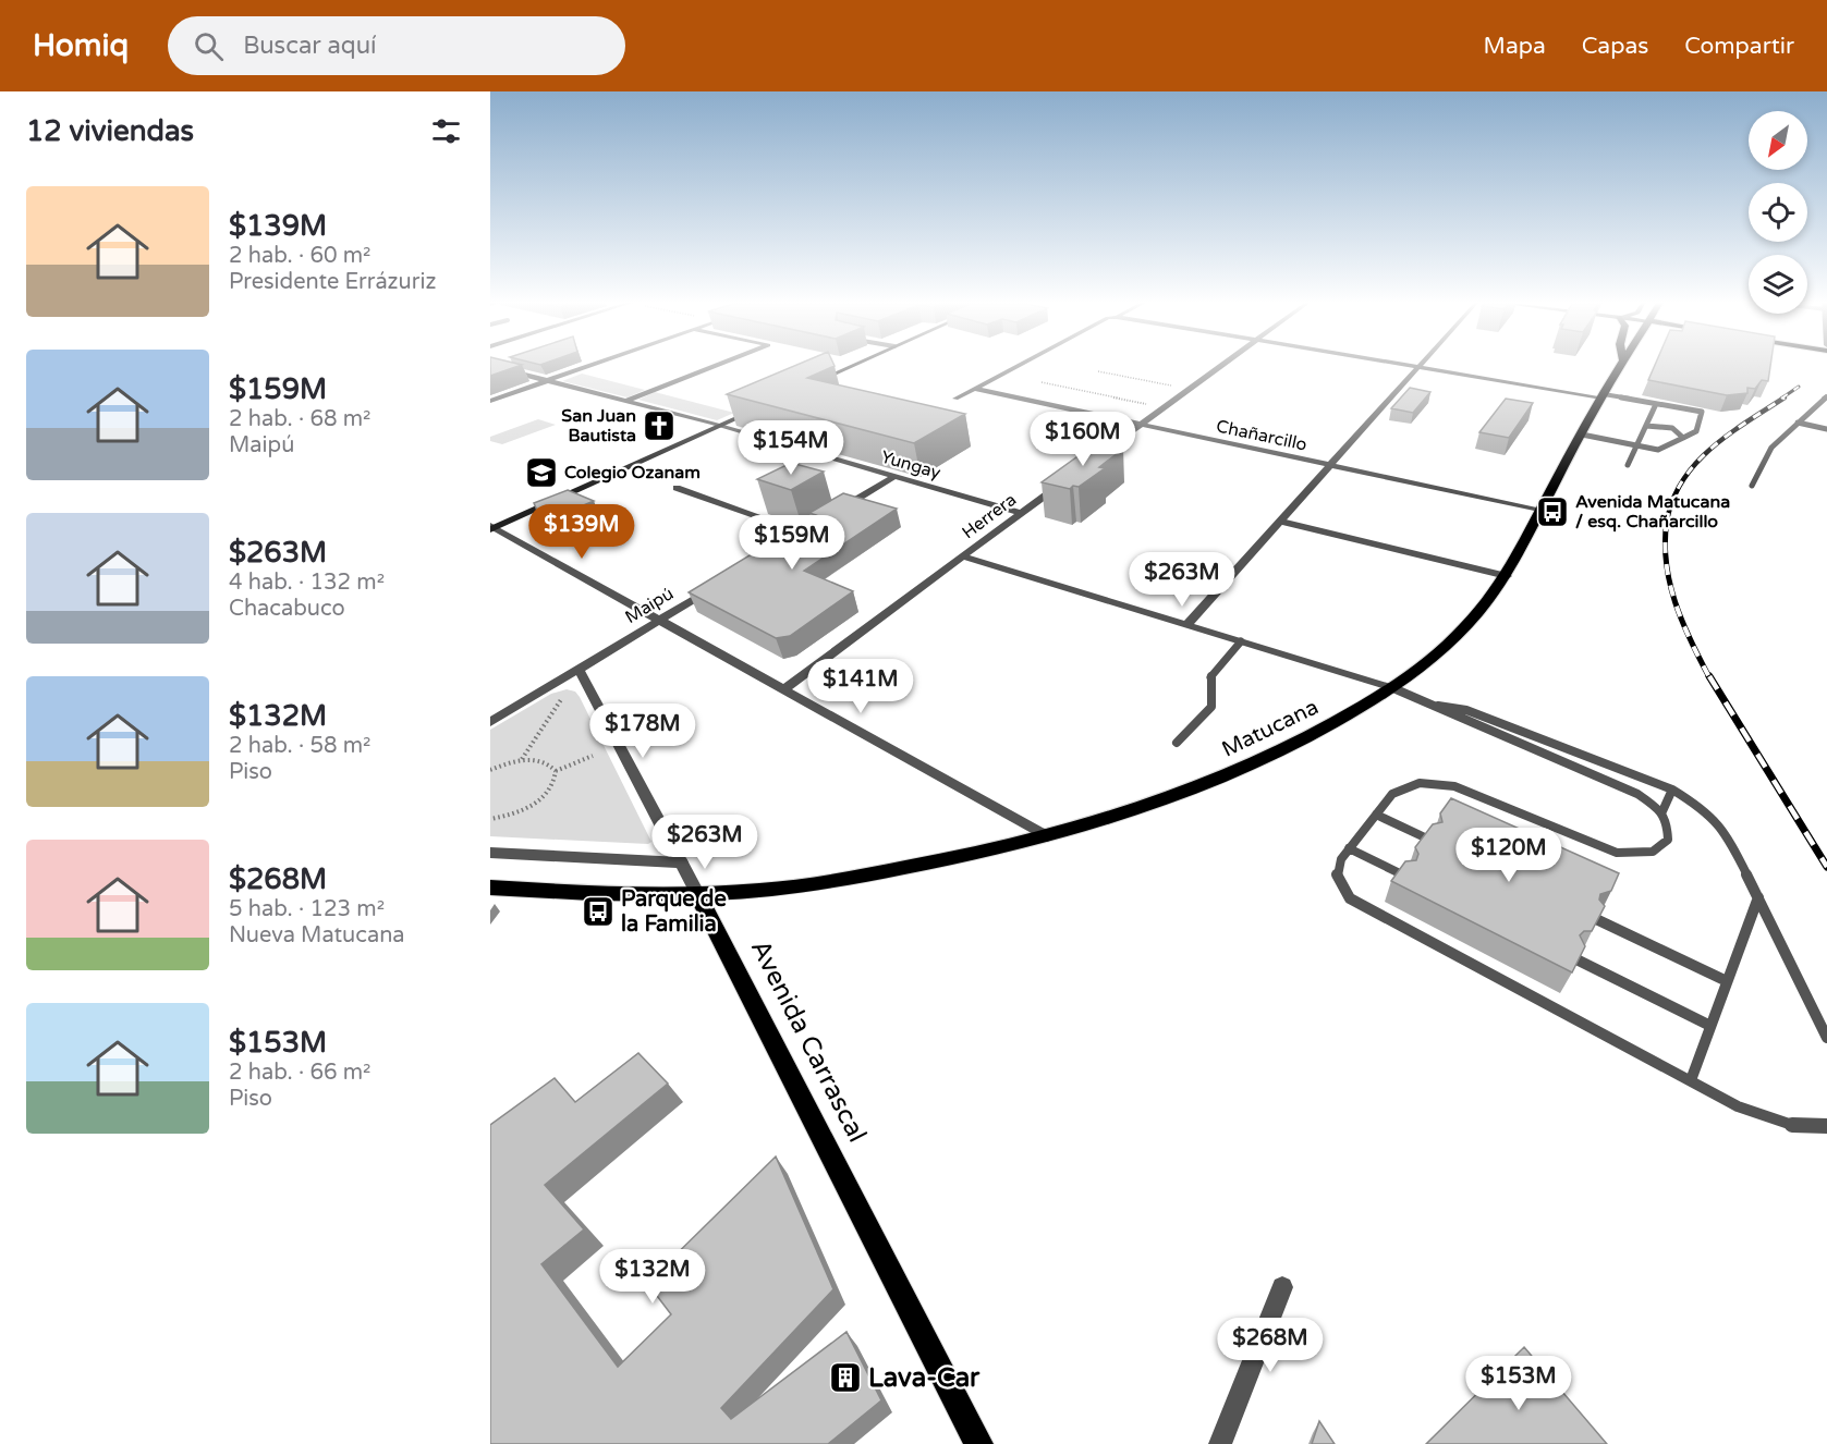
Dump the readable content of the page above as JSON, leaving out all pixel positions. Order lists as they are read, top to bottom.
{
  "streets": {
    "main road": ["Matucana", "Avenida Carrascal"],
    "street": [
      "Chañarcillo",
      "Yungay",
      "Herrera",
      "Maipú"
    ]
  },
  "crossings": [
    ["Chañarcillo", "Matucana"],
    ["Yungay", "Herrera"],
    ["Maipú", "Avenida Carrascal"],
    ["Matucana", "Avenida Carrascal"]
  ],
  "places": {
    "church": ["San Juan Bautista"],
    "school or university": ["Colegio Ozanam"],
    "bus stop": ["Avenida Matucana / esq. Chañarcillo", "Parque de la Familia"],
    "building": ["Lava-Car"]
  },
  "north": "bottom left",
  "page": {
    "header": "Homiq",
    "search": "Buscar aquí",
    "nav": ["Mapa", "Capas", "Compartir"],
    "heading": "12 viviendas",
    "list": [
      {
        "name": "$139M",
        "note": "2 hab. · 60 m² · Presidente Errázuriz"
      },
      {
        "name": "$159M",
        "note": "2 hab. · 68 m² · Maipú"
      },
      {
        "name": "$263M",
        "note": "4 hab. · 132 m² · Chacabuco"
      },
      {
        "name": "$132M",
        "note": "2 hab. · 58 m² · Piso"
      },
      {
        "name": "$268M",
        "note": "5 hab. · 123 m² · Nueva Matucana"
      },
      {
        "name": "$153M",
        "note": "2 hab. · 66 m² · Piso"
      }
    ],
    "price": [
      "$160M",
      "$154M",
      "$139M",
      "$159M",
      "$263M",
      "$141M",
      "$178M",
      "$263M",
      "$120M",
      "$132M",
      "$268M",
      "$153M"
    ]
  }
}
